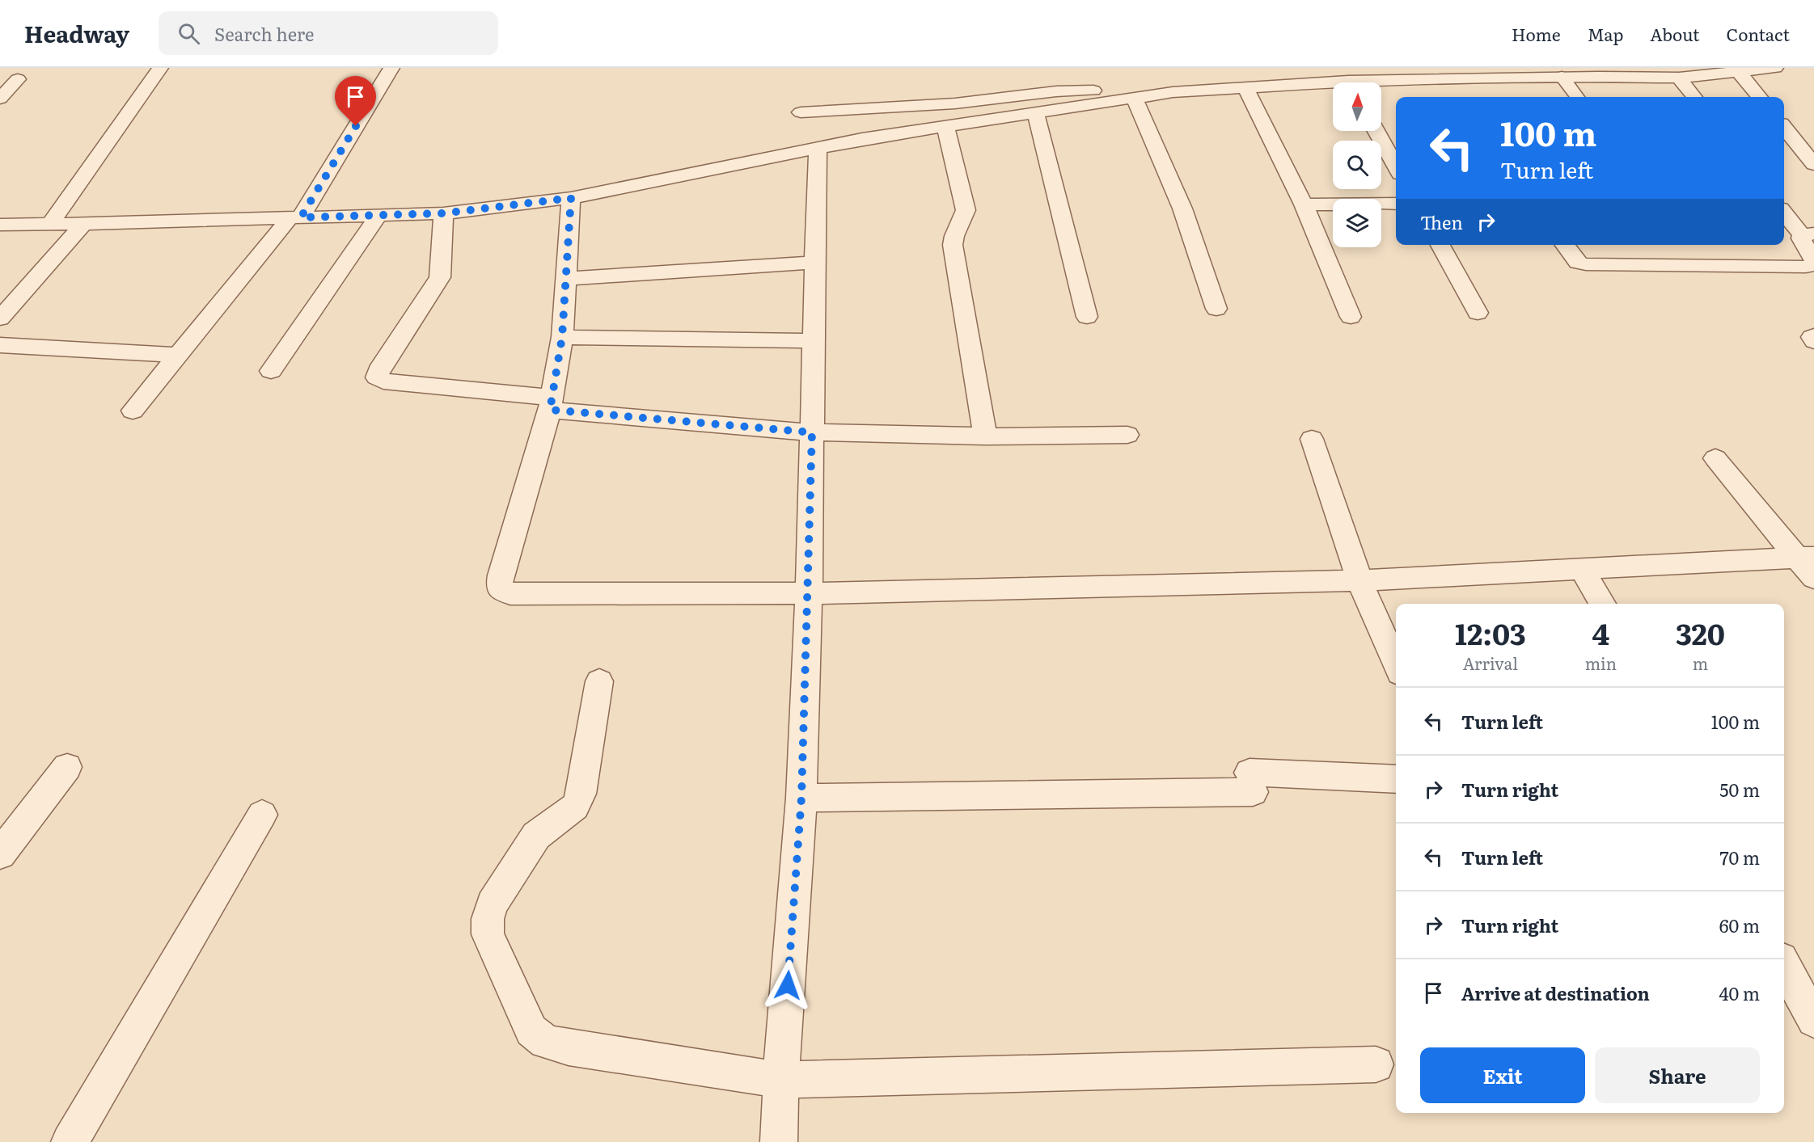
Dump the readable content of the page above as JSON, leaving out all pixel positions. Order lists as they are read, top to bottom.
{
  "north": "top",
  "page": {
    "header": "Headway",
    "search": "Search here",
    "nav": [
      "Home",
      "Map",
      "About",
      "Contact"
    ],
    "turn": ["100 m", "Turn left"],
    "then": "Then",
    "eta": [
      "12:03",
      "Arrival",
      "4",
      "min",
      "320",
      "m"
    ],
    "list": [
      {
        "name": "Turn left",
        "value": "100 m"
      },
      {
        "name": "Turn right",
        "value": "50 m"
      },
      {
        "name": "Turn left",
        "value": "70 m"
      },
      {
        "name": "Turn right",
        "value": "60 m"
      },
      {
        "name": "Arrive at destination",
        "value": "40 m"
      }
    ],
    "buttons": ["Exit", "Share"]
  }
}
